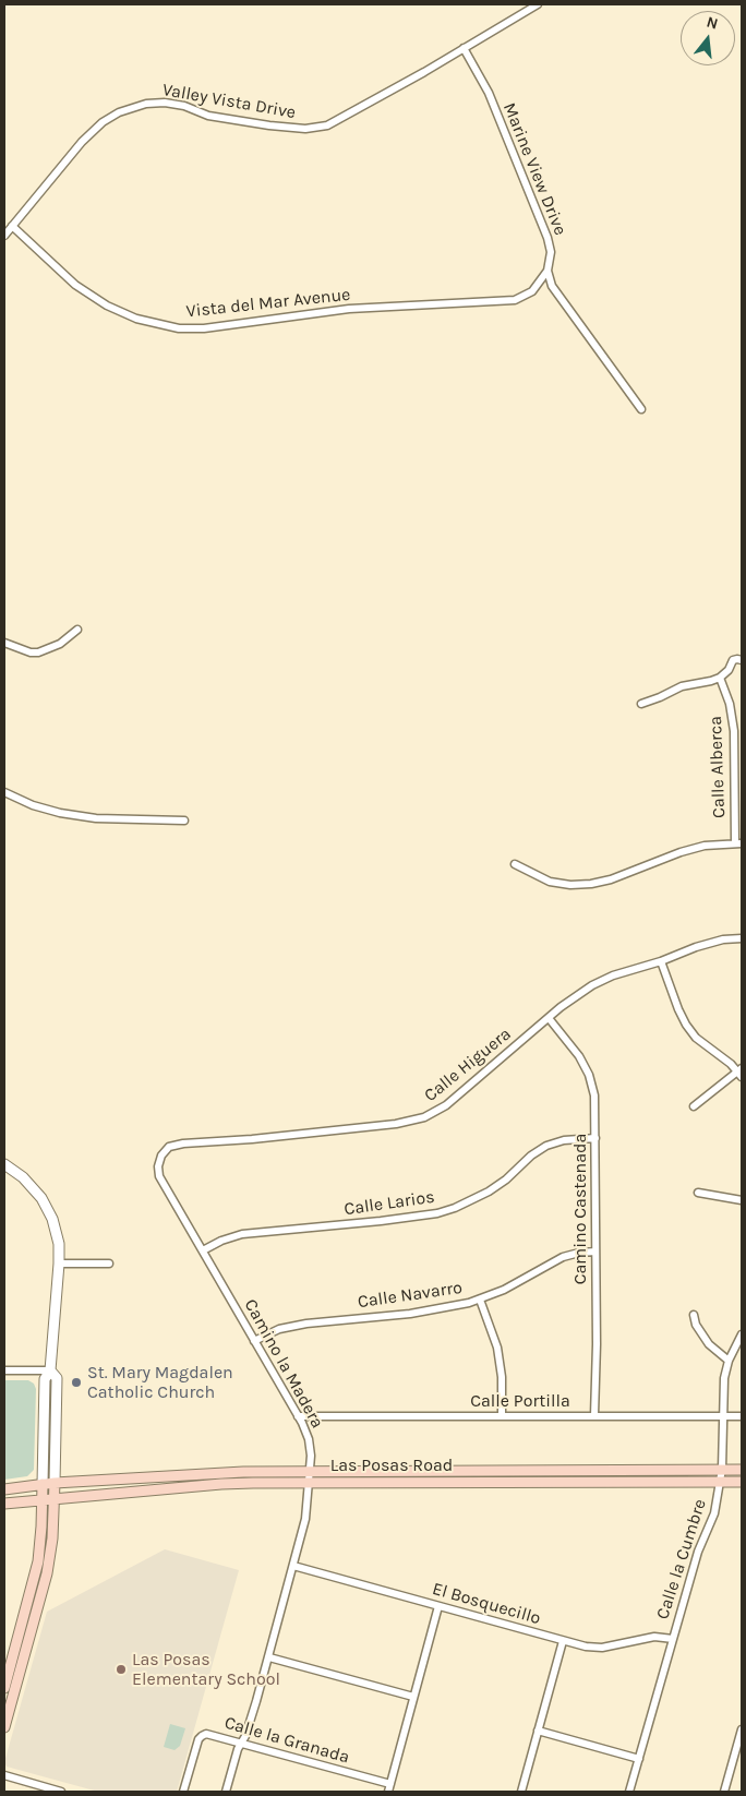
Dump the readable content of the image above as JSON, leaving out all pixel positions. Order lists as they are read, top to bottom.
{
  "streets": {
    "main road": ["Las Posas Road"],
    "street": [
      "Valley Vista Drive",
      "Marine View Drive",
      "Vista del Mar Avenue",
      "Calle Alberca",
      "Calle Higuera",
      "Calle Larios",
      "Camino Castenada",
      "Calle Navarro",
      "Camino la Madera",
      "Calle Portilla",
      "Calle la Cumbre",
      "El Bosquecillo",
      "Calle la Granada"
    ]
  },
  "crossings": [
    ["Valley Vista Drive", "Marine View Drive"],
    ["Valley Vista Drive", "Vista del Mar Avenue"],
    ["Marine View Drive", "Vista del Mar Avenue"],
    ["Calle Higuera", "Camino Castenada"],
    ["Calle Higuera", "Camino la Madera"],
    ["Calle Larios", "Camino Castenada"],
    ["Calle Larios", "Camino la Madera"],
    ["Camino Castenada", "Calle Navarro"],
    ["Camino Castenada", "Calle Portilla"],
    ["Calle Navarro", "Camino la Madera"],
    ["Camino la Madera", "Calle Portilla"],
    ["Camino la Madera", "Las Posas Road"],
    ["Camino la Madera", "El Bosquecillo"],
    ["Camino la Madera", "Calle la Granada"],
    ["Calle Portilla", "Calle la Cumbre"],
    ["Las Posas Road", "Calle la Cumbre"],
    ["Calle la Cumbre", "El Bosquecillo"]
  ],
  "places": ["St. Mary Magdalen Catholic Church", "Las Posas Elementary School"],
  "north": "top"
}
